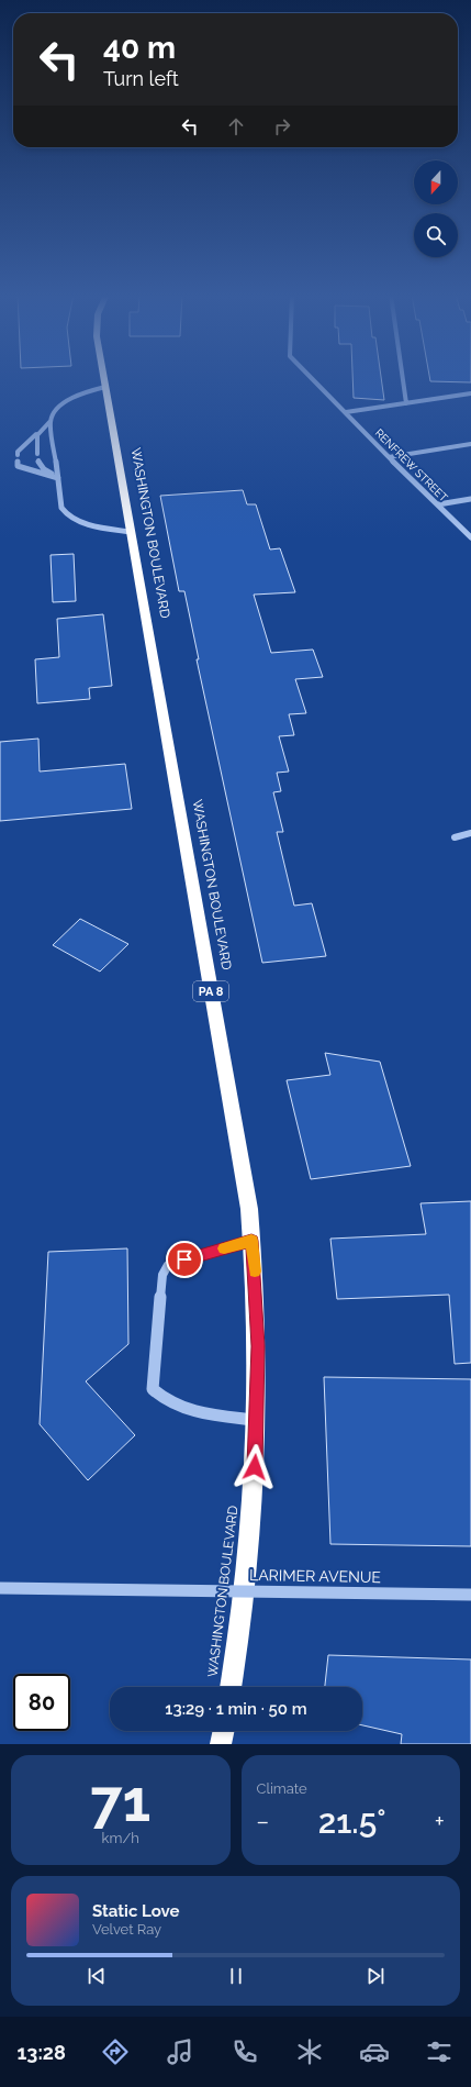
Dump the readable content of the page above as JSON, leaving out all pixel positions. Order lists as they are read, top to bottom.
{
  "streets": {
    "highway": ["WASHINGTON BOULEVARD", "PA 8"],
    "street": ["RENFREW STREET", "LARIMER AVENUE"]
  },
  "north": "bottom",
  "page": {
    "turn": ["40 m", "Turn left"],
    "limit": "80",
    "trip": "13:29 · 1 min · 50 m",
    "tile": [
      ["71", "km/h"],
      "Climate"
    ],
    "heat": ["−", "21.5°", "+"],
    "song": ["Static Love", "Velvet Ray"],
    "tabs": "13:28"
  }
}
